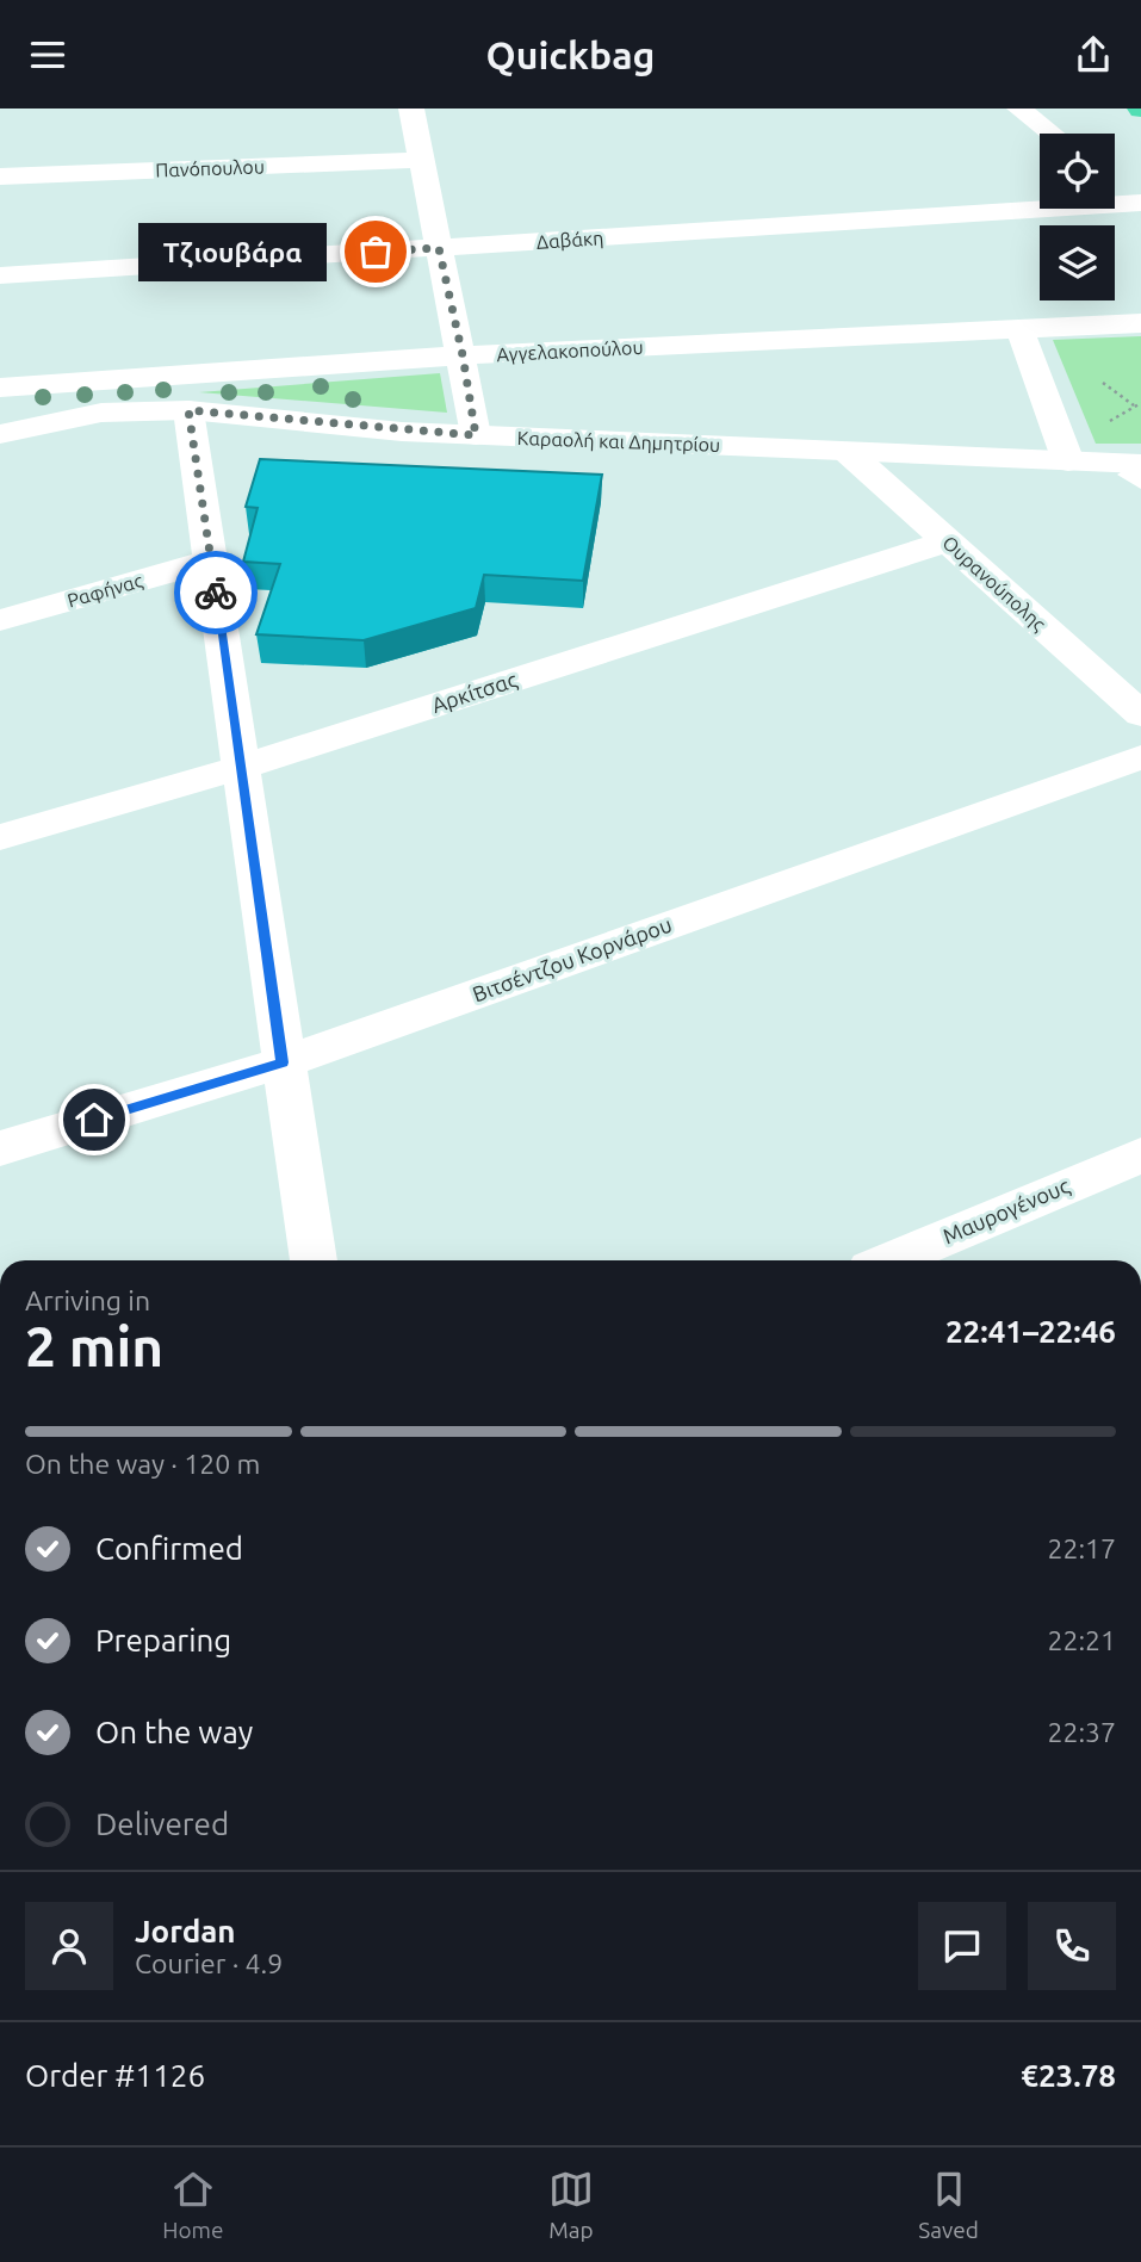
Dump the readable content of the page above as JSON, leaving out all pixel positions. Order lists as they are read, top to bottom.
{
  "streets": {
    "street": [
      "Πανόπουλου",
      "Δαβάκη",
      "Αγγελακοπούλου",
      "Καραολή και Δημητρίου",
      "Ουρανούπολης",
      "Ραφήνας",
      "Αρκίτσας",
      "Βιτσέντζου Κορνάρου",
      "Μαυρογένους"
    ]
  },
  "crossings": [
    ["Καραολή και Δημητρίου", "Ουρανούπολης"],
    ["Ουρανούπολης", "Αρκίτσας"]
  ],
  "places": ["Τζιουβάρα"],
  "page": {
    "header": "Quickbag",
    "bubble": "Τζιουβάρα",
    "heading": ["2 min", "Arriving in", "22:41–22:46"],
    "panel": [
      "Jordan",
      "Courier · 4.9",
      "Order #1126",
      "€23.78"
    ],
    "bar": "On the way · 120 m",
    "list": [
      ["Confirmed", "22:17"],
      ["Preparing", "22:21"],
      ["On the way", "22:37"],
      "Delivered"
    ],
    "tabs": ["Home", "Map", "Saved"]
  }
}
